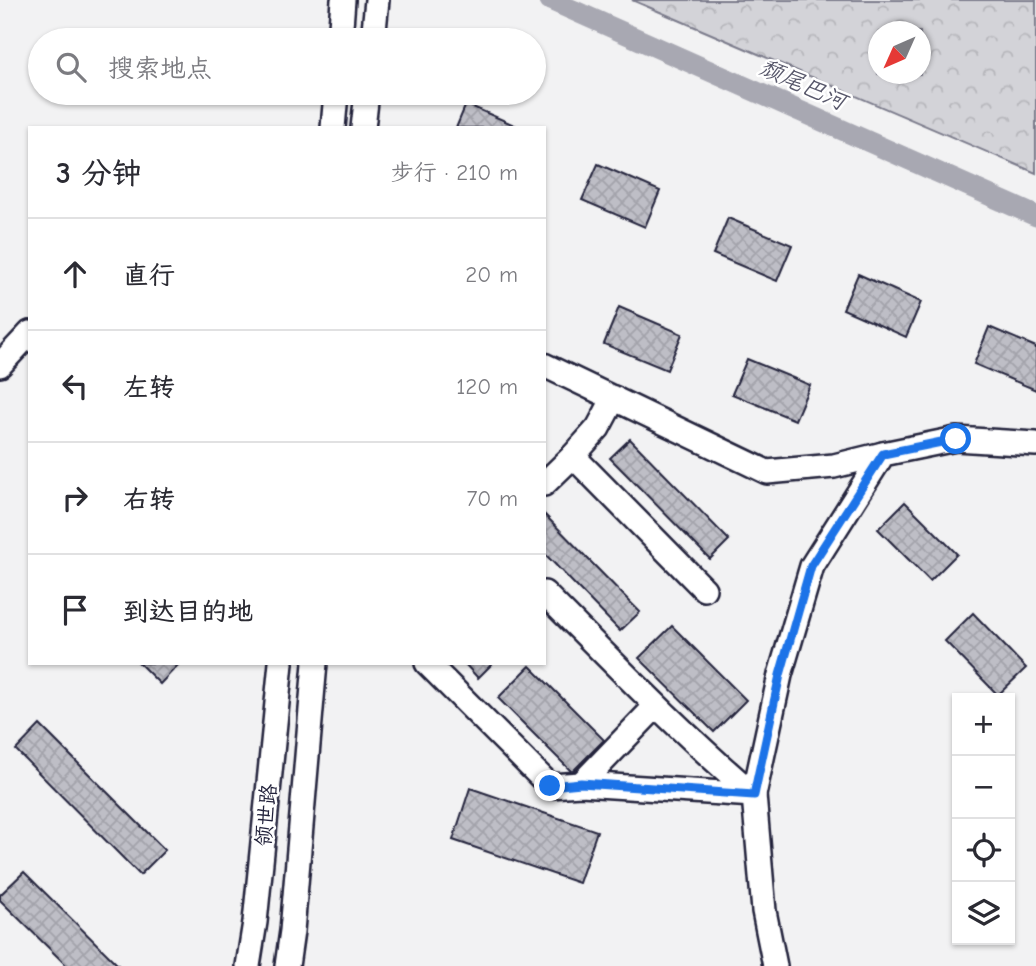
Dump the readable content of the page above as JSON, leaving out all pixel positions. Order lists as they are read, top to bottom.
{
  "streets": {
    "street": ["领世路"]
  },
  "water": ["颓尾巴河"],
  "north": "bottom left",
  "page": {
    "search": "搜索地点",
    "heading": ["3 分钟", "步行 · 210 m"],
    "list": [
      ["直行", "20 m"],
      ["左转", "120 m"],
      ["右转", "70 m"],
      "到达目的地"
    ],
    "map_buttons": ["+", "−"]
  }
}
